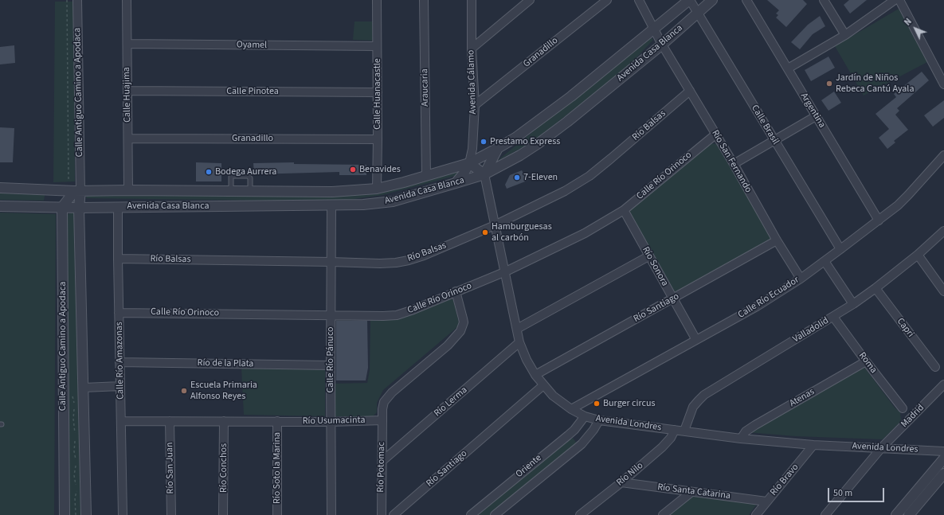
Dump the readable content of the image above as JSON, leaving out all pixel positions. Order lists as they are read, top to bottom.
{
  "streets": {
    "street": [
      "Oyamel",
      "Granadillo",
      "Avenida Casa Blanca",
      "Avenida Cálamo",
      "Araucaria",
      "Calle Pinotea",
      "Calle Antiguo Camino a Apodaca",
      "Calle Huanacastle",
      "Calle Huajima",
      "Argentina",
      "Calle Brasil",
      "Río Balsas",
      "Río San Fernando",
      "Calle Río Orinoco",
      "Río Sonora",
      "Calle Río Ecuador",
      "Río Santiago",
      "Capri",
      "Valladolid",
      "Calle Río Pánuco",
      "Calle Río Amazonas",
      "Roma",
      "Río de la Plata",
      "Atenas",
      "Río Lerma",
      "Madrid",
      "Río Usumacinta",
      "Avenida Londres",
      "Oriente",
      "Río Potomac",
      "Río San Juan",
      "Río Conchos",
      "Río Soto la Marina",
      "Río Nilo",
      "Río Bravo",
      "Río Santa Catarina"
    ]
  },
  "crossings": [
    ["Oyamel", "Calle Huanacastle"],
    ["Oyamel", "Calle Huajima"],
    ["Granadillo", "Avenida Cálamo"],
    ["Granadillo", "Calle Huanacastle"],
    ["Granadillo", "Calle Huajima"],
    ["Avenida Casa Blanca", "Avenida Cálamo"],
    ["Avenida Casa Blanca", "Araucaria"],
    ["Avenida Casa Blanca", "Calle Antiguo Camino a Apodaca"],
    ["Avenida Casa Blanca", "Calle Huanacastle"],
    ["Avenida Casa Blanca", "Calle Huajima"],
    ["Avenida Casa Blanca", "Calle Brasil"],
    ["Avenida Casa Blanca", "Río San Fernando"],
    ["Avenida Casa Blanca", "Calle Río Pánuco"],
    ["Avenida Casa Blanca", "Calle Río Amazonas"],
    ["Avenida Casa Blanca", "Avenida Londres"],
    ["Calle Pinotea", "Calle Huanacastle"],
    ["Calle Pinotea", "Calle Huajima"],
    ["Argentina", "Calle Río Ecuador"],
    ["Calle Brasil", "Calle Río Ecuador"],
    ["Río Balsas", "Río San Fernando"],
    ["Río Balsas", "Calle Río Pánuco"],
    ["Río Balsas", "Calle Río Amazonas"],
    ["Río Balsas", "Avenida Londres"],
    ["Río San Fernando", "Calle Río Orinoco"],
    ["Río San Fernando", "Calle Río Ecuador"],
    ["Río San Fernando", "Río Santiago"],
    ["Calle Río Orinoco", "Río Sonora"],
    ["Calle Río Orinoco", "Calle Río Pánuco"],
    ["Calle Río Orinoco", "Calle Río Amazonas"],
    ["Calle Río Orinoco", "Avenida Londres"],
    ["Río Sonora", "Calle Río Ecuador"],
    ["Río Sonora", "Río Santiago"],
    ["Calle Río Ecuador", "Avenida Londres"],
    ["Río Santiago", "Avenida Londres"],
    ["Capri", "Valladolid"],
    ["Valladolid", "Roma"],
    ["Valladolid", "Avenida Londres"],
    ["Calle Río Pánuco", "Río de la Plata"],
    ["Calle Río Pánuco", "Río Usumacinta"],
    ["Calle Río Amazonas", "Río de la Plata"],
    ["Calle Río Amazonas", "Río Usumacinta"],
    ["Roma", "Atenas"],
    ["Atenas", "Avenida Londres"],
    ["Río Lerma", "Avenida Londres"],
    ["Río Lerma", "Río Potomac"],
    ["Madrid", "Avenida Londres"],
    ["Río Usumacinta", "Río Potomac"],
    ["Río Usumacinta", "Río San Juan"],
    ["Río Usumacinta", "Río Conchos"],
    ["Río Usumacinta", "Río Soto la Marina"],
    ["Avenida Londres", "Oriente"],
    ["Avenida Londres", "Río Nilo"],
    ["Avenida Londres", "Río Bravo"],
    ["Río Nilo", "Río Santa Catarina"],
    ["Río Bravo", "Río Santa Catarina"]
  ],
  "places": [
    "Jardín de Niños Rebeca Cantú Ayala",
    "Prestamo Express",
    "Benavides",
    "Bodega Aurrera",
    "7-Eleven",
    "Hamburguesas al carbón",
    "Escuela Primaria Alfonso Reyes",
    "Burger circus"
  ],
  "scale_bar": "50 m",
  "north": "top left"
}
